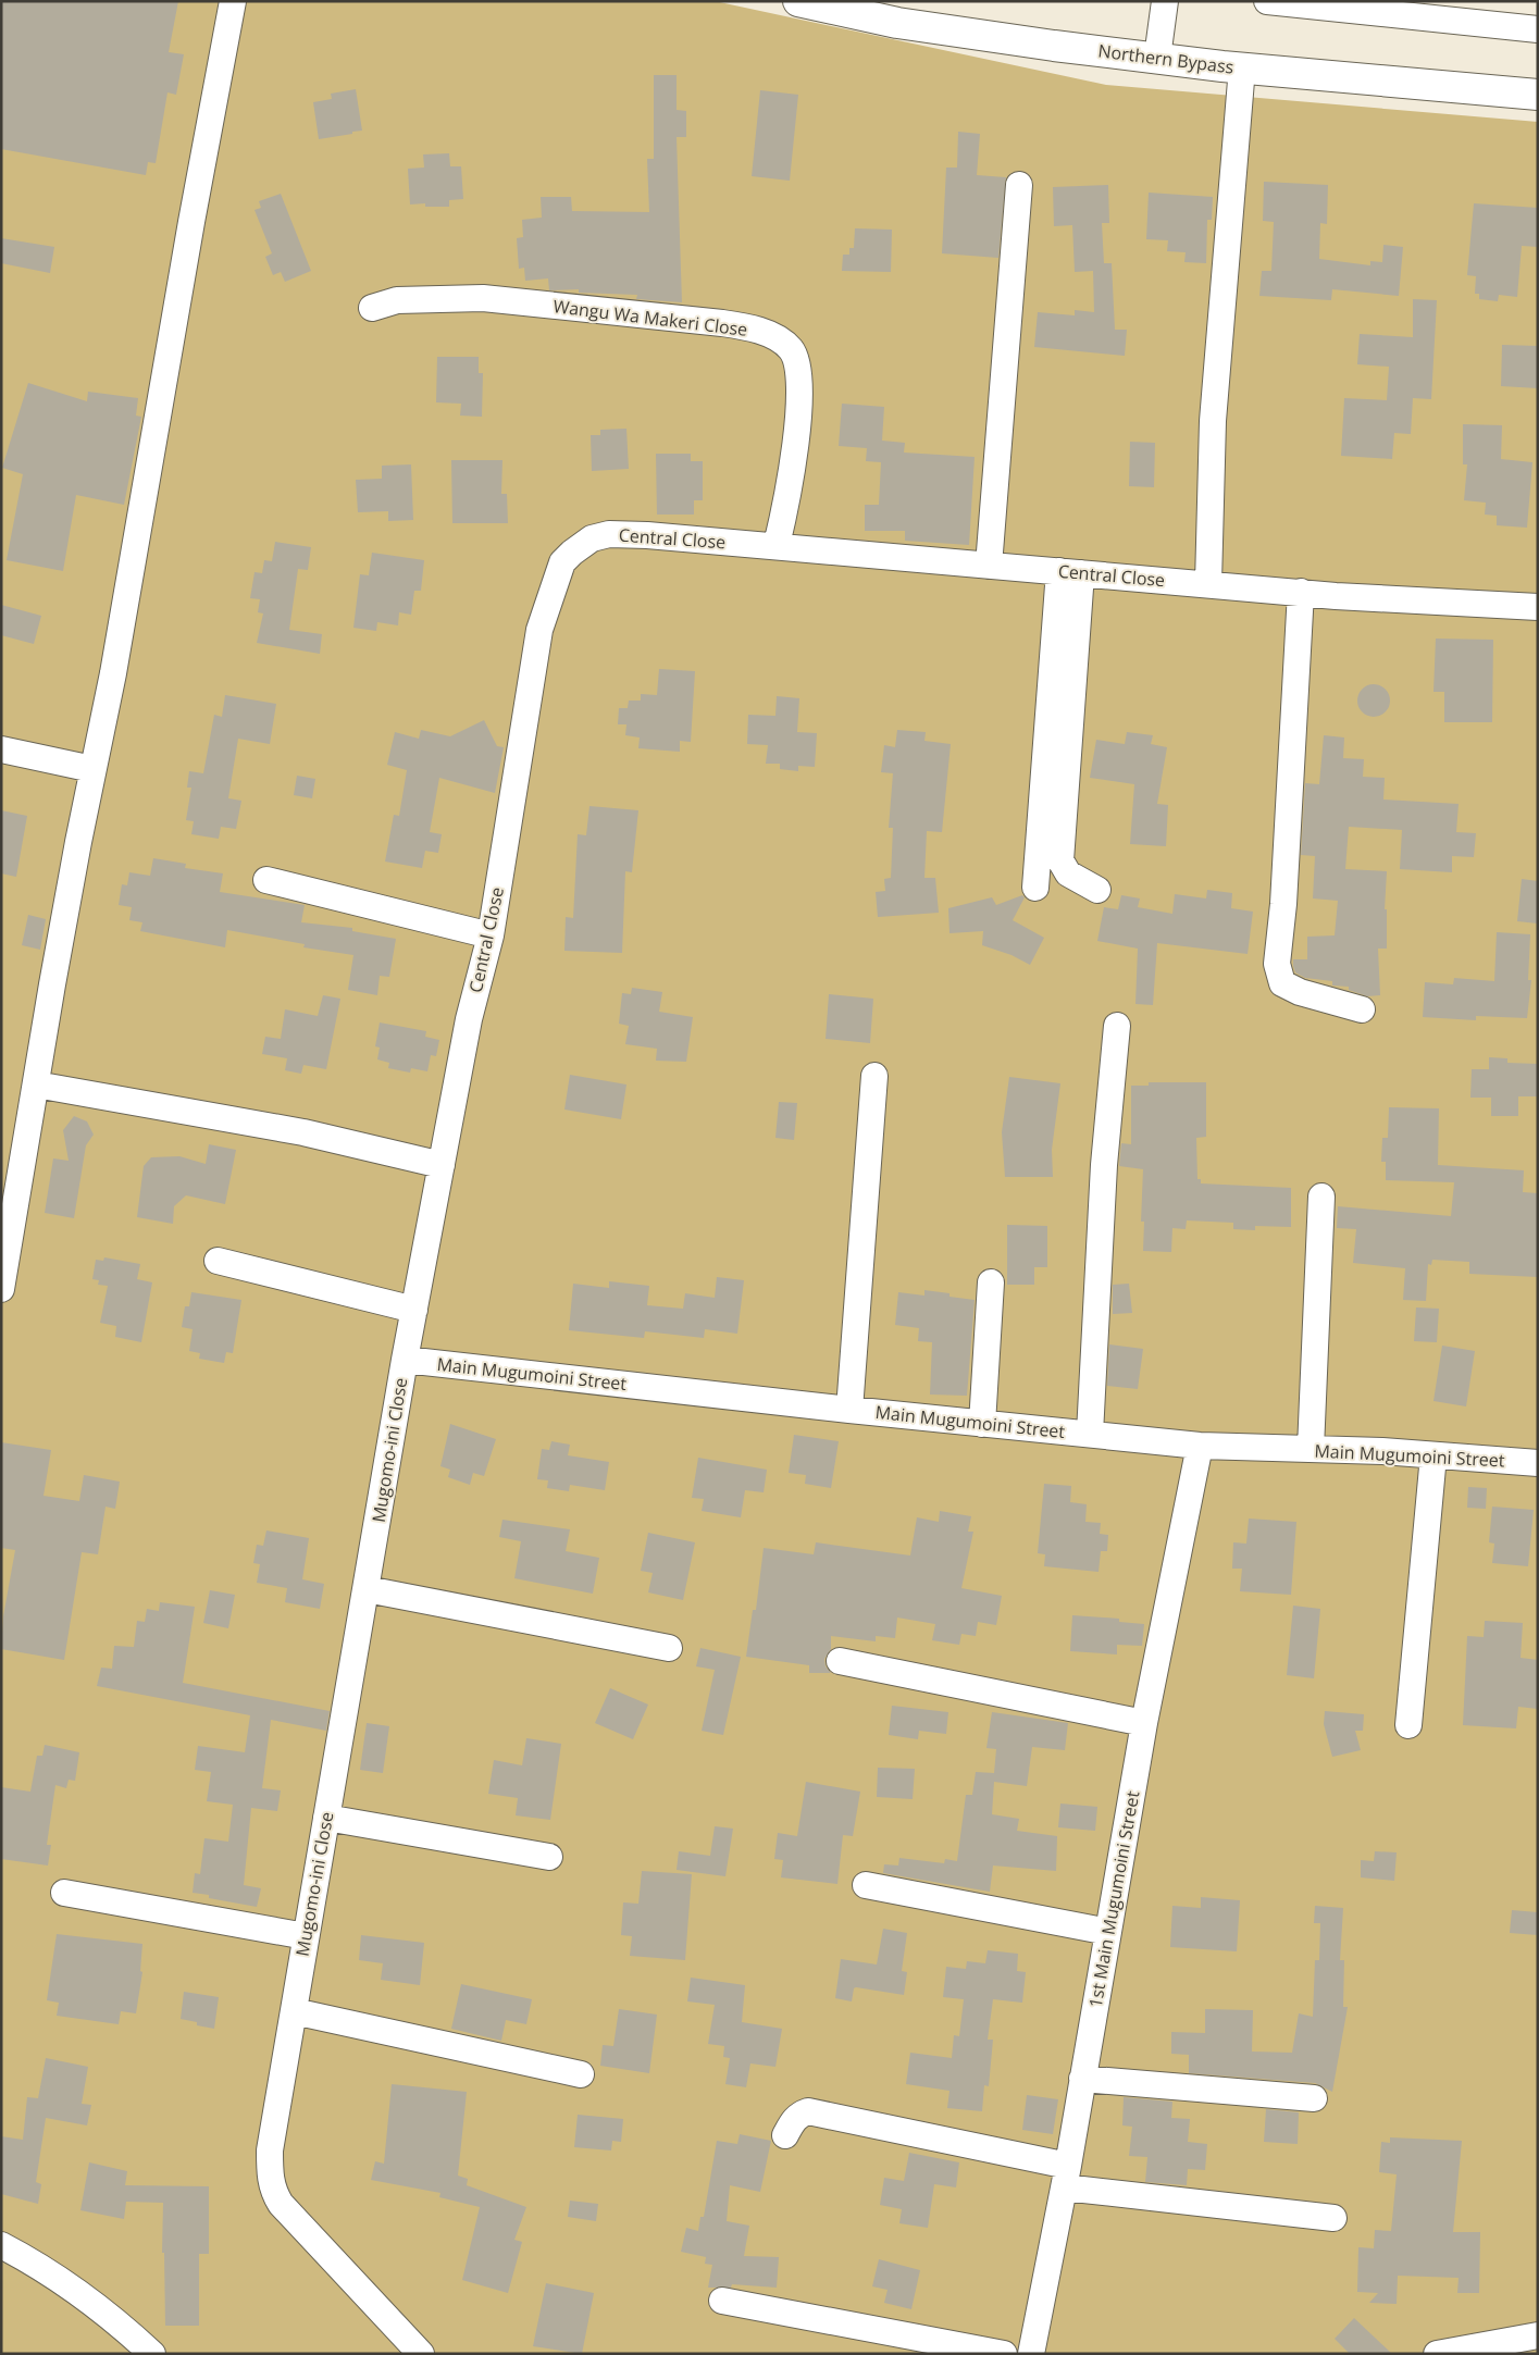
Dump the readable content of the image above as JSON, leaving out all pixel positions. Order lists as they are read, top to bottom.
{
  "streets": {
    "main road": ["Northern Bypass"],
    "street": [
      "Wangu Wa Makeri Close",
      "Central Close",
      "Main Mugumoini Street",
      "Mugomo-ini Close",
      "1st Main Mugumoini Street"
    ]
  },
  "crossings": [
    ["Wangu Wa Makeri Close", "Central Close"],
    ["Central Close", "Main Mugumoini Street"],
    ["Central Close", "Mugomo-ini Close"],
    ["Main Mugumoini Street", "Mugomo-ini Close"],
    ["Main Mugumoini Street", "1st Main Mugumoini Street"]
  ]
}
